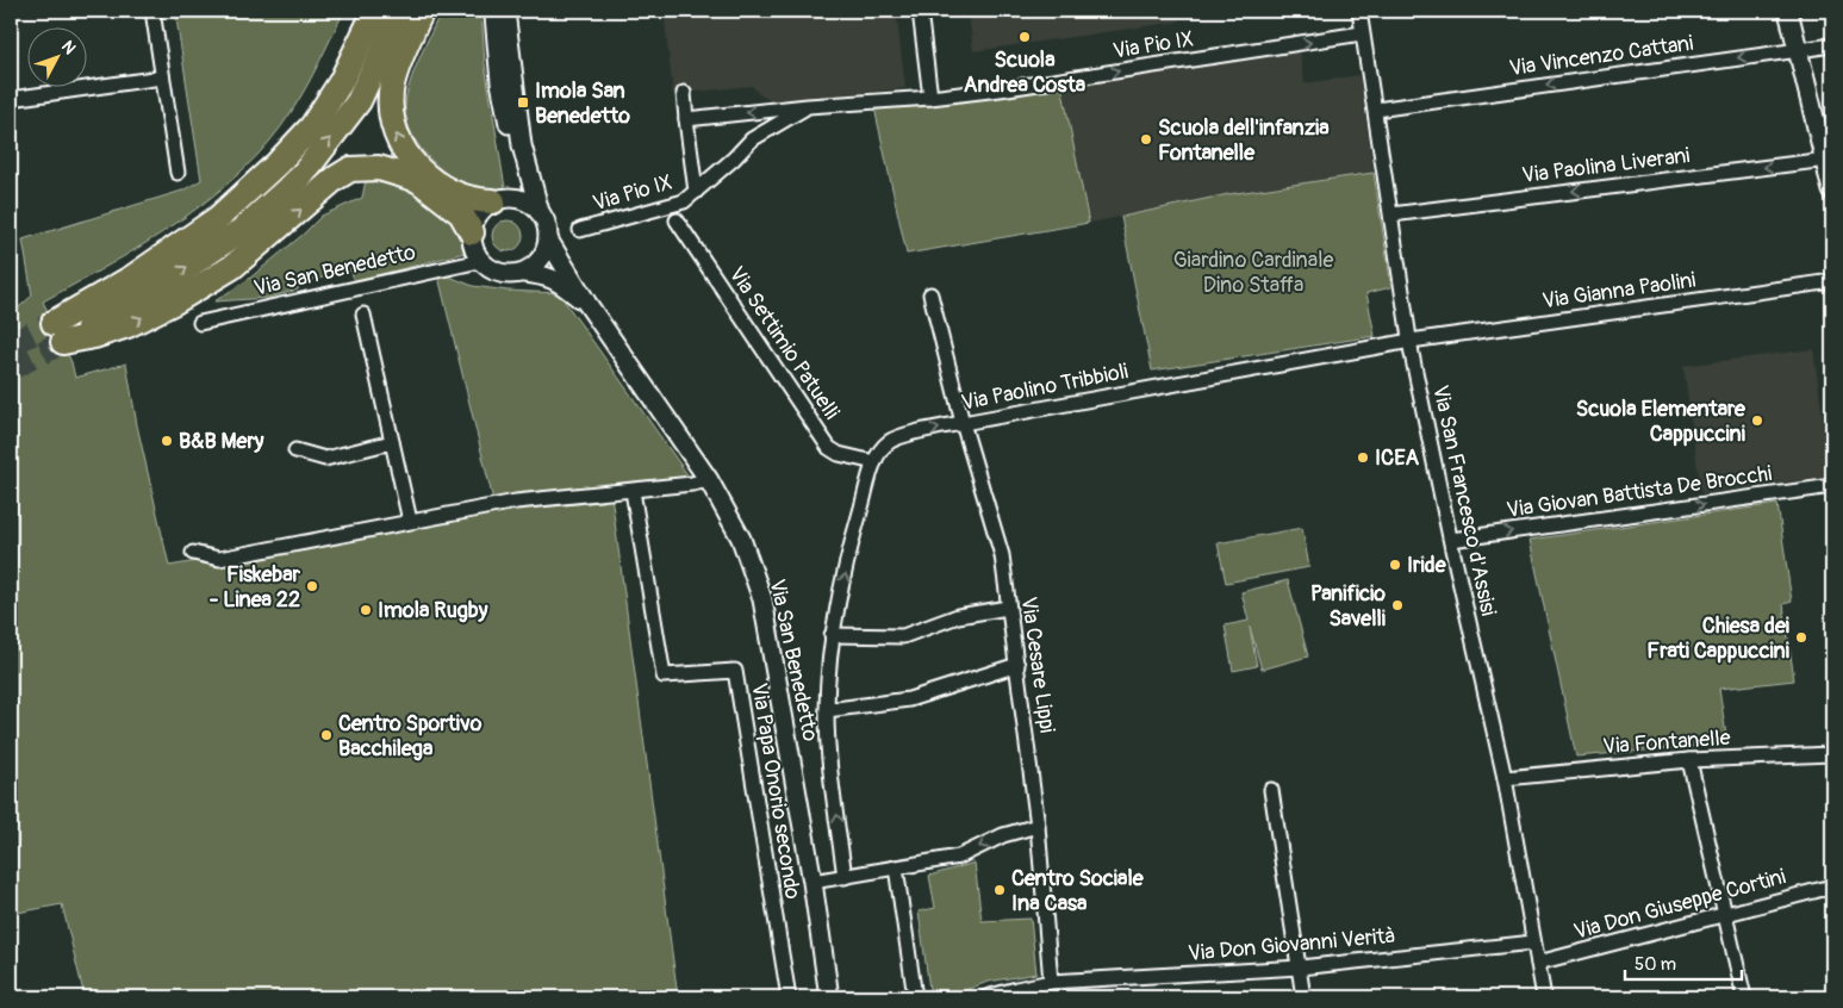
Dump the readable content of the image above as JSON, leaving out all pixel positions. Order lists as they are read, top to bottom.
{
  "streets": {
    "street": [
      "Via Pio IX",
      "Via Vincenzo Cattani",
      "Via Paolina Liverani",
      "Via San Benedetto",
      "Via Gianna Paolini",
      "Via Settimio Patuelli",
      "Via Paolino Tribbioli",
      "Via Giovan Battista De Brocchi",
      "Via San Francesco d'Assisi",
      "Via Cesare Lippi",
      "Via Fontanelle",
      "Via Papa Onorio secondo",
      "Via Don Giuseppe Cortini",
      "Via Don Giovanni Verità"
    ]
  },
  "crossings": [
    ["Via Pio IX", "Via San Francesco d'Assisi"],
    ["Via Vincenzo Cattani", "Via San Francesco d'Assisi"],
    ["Via Paolina Liverani", "Via San Francesco d'Assisi"],
    ["Via Gianna Paolini", "Via Paolino Tribbioli"],
    ["Via Gianna Paolini", "Via San Francesco d'Assisi"],
    ["Via Settimio Patuelli", "Via Paolino Tribbioli"],
    ["Via Paolino Tribbioli", "Via San Francesco d'Assisi"],
    ["Via Paolino Tribbioli", "Via Cesare Lippi"],
    ["Via Giovan Battista De Brocchi", "Via San Francesco d'Assisi"],
    ["Via San Francesco d'Assisi", "Via Fontanelle"],
    ["Via San Francesco d'Assisi", "Via Don Giuseppe Cortini"],
    ["Via San Francesco d'Assisi", "Via Don Giovanni Verità"],
    ["Via Cesare Lippi", "Via Don Giovanni Verità"]
  ],
  "one_way": [
    "Via Vincenzo Cattani",
    "Via Paolina Liverani",
    "Via Paolino Tribbioli",
    "Via Giovan Battista De Brocchi"
  ],
  "parks": ["Giardino Cardinale Dino Staffa"],
  "places": {
    "other": [
      "Scuola Andrea Costa",
      "Scuola dell'infanzia Fontanelle",
      "Scuola Elementare Cappuccini",
      "B&B Mery",
      "ICEA",
      "Iride",
      "Fiskebar - Linea 22",
      "Panificio Savelli",
      "Imola Rugby",
      "Chiesa dei Frati Cappuccini",
      "Centro Sportivo Bacchilega",
      "Centro Sociale Ina Casa"
    ],
    "transit": ["Imola San Benedetto"]
  },
  "scale_bar": "50 m",
  "north": "top right"
}
